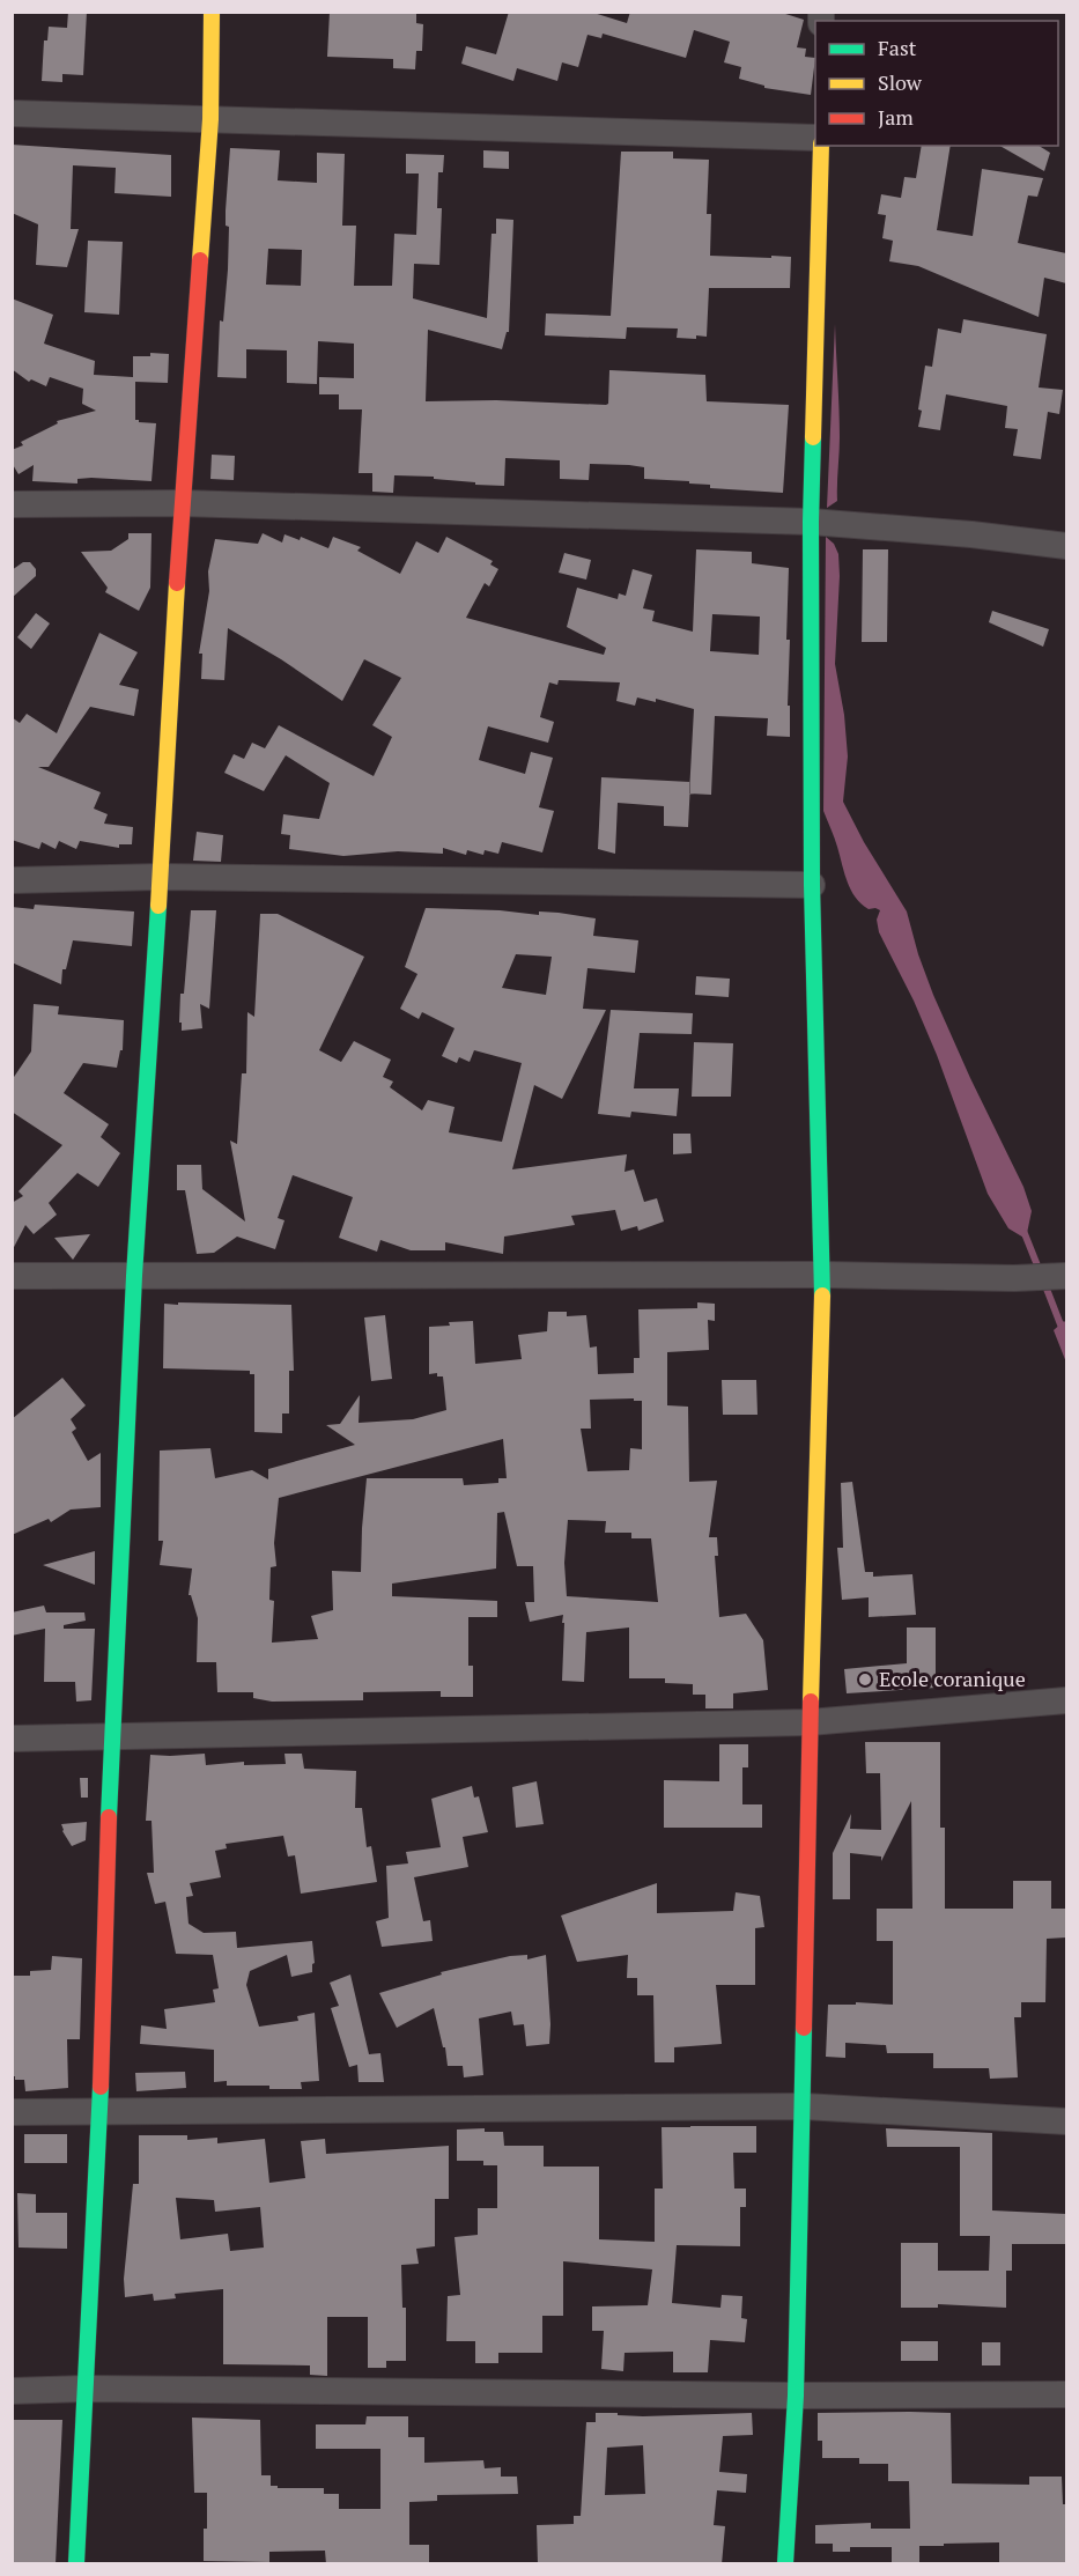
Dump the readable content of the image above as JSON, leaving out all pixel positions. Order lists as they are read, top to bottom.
{
  "places": ["Ecole coranique"],
  "legend": ["Fast", "Slow", "Jam"]
}
